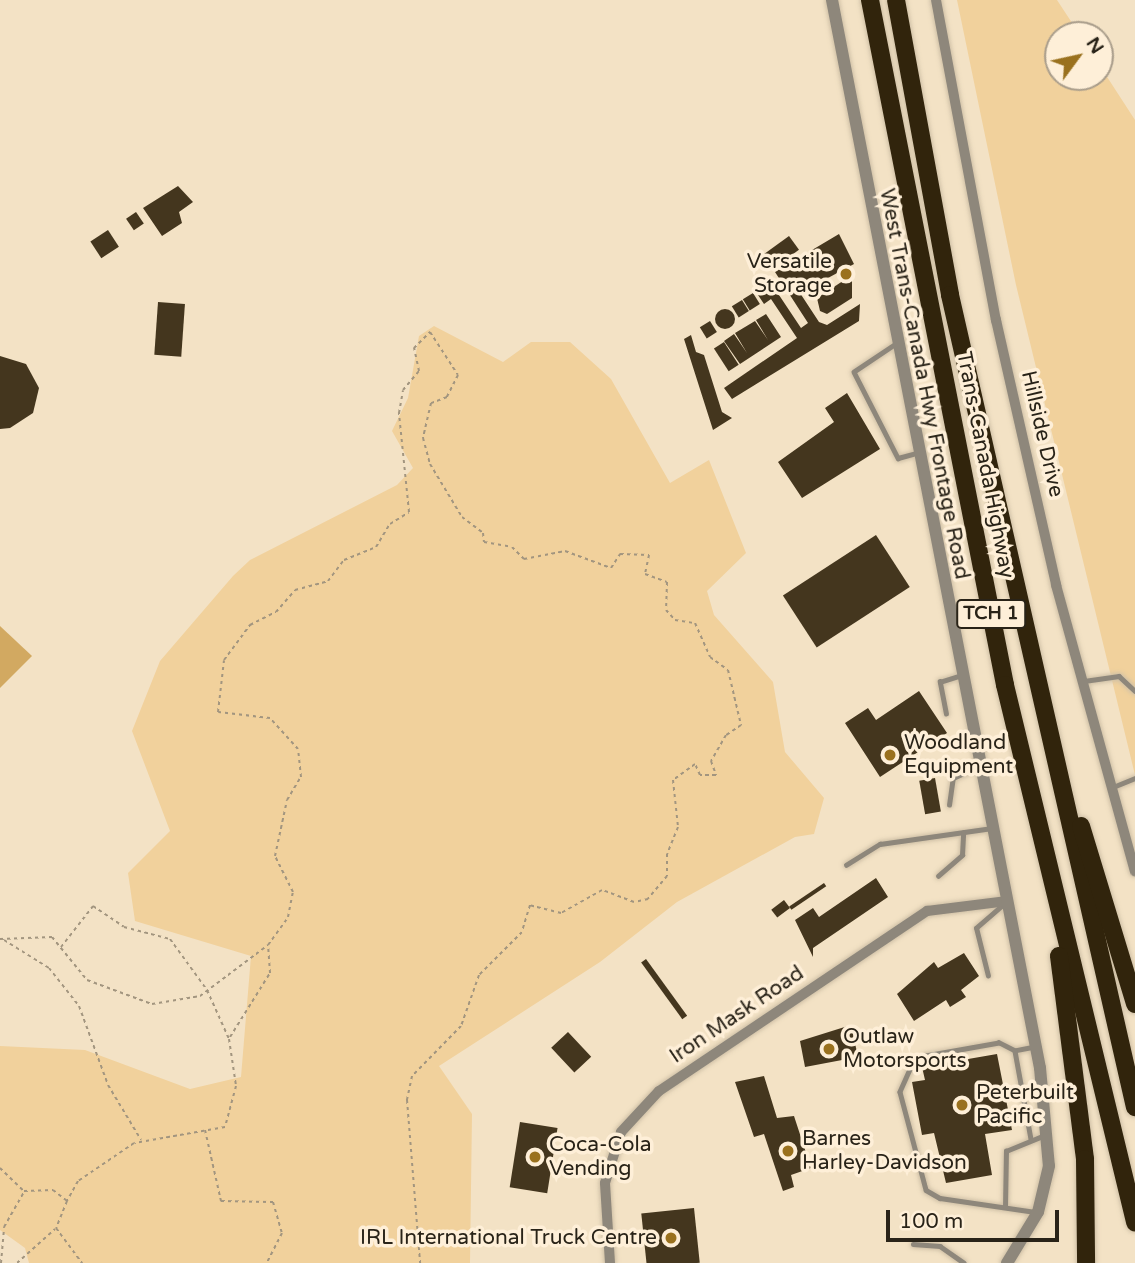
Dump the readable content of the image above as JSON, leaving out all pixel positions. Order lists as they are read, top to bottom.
{
  "streets": {
    "highway": ["Trans-Canada Highway", "TCH 1"],
    "street": ["West Trans-Canada Hwy Frontage Road", "Hillside Drive", "Iron Mask Road"]
  },
  "crossings": [
    ["West Trans-Canada Hwy Frontage Road", "Iron Mask Road"]
  ],
  "places": [
    "Versatile Storage",
    "Woodland Equipment",
    "Outlaw Motorsports",
    "Peterbuilt Pacific",
    "Barnes Harley-Davidson",
    "Coca-Cola Vending",
    "IRL International Truck Centre"
  ],
  "scale_bar": "100 m",
  "north": "top right"
}
